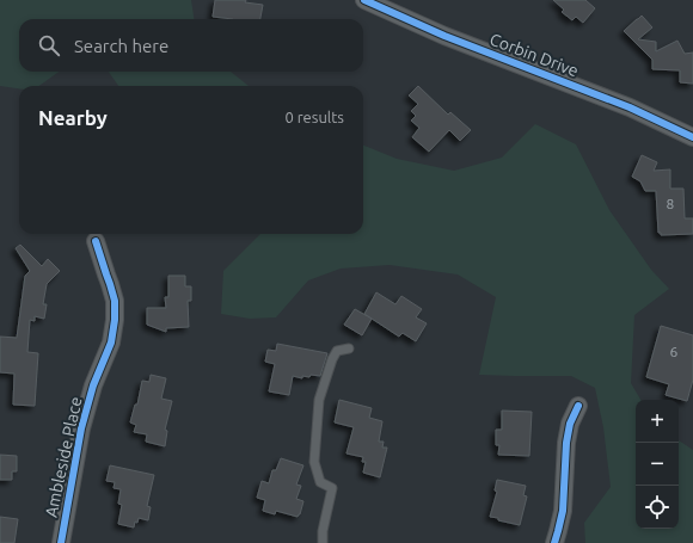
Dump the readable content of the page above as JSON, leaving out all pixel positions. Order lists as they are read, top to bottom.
{
  "streets": {
    "street": ["Corbin Drive", "Ambleside Place"]
  },
  "house_numbers": ["8", "6"],
  "page": {
    "search": "Search here",
    "heading": ["Nearby", "0 results"],
    "map_buttons": ["+", "−"]
  }
}
